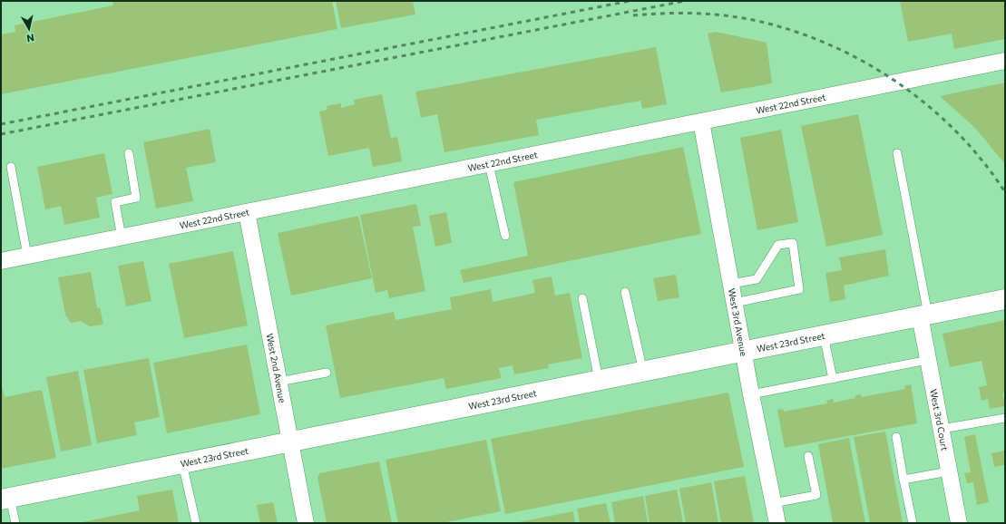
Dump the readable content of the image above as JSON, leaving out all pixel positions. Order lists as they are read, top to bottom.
{
  "streets": {
    "street": [
      "West 22nd Street",
      "West 3rd Avenue",
      "West 23rd Street",
      "West 2nd Avenue",
      "West 3rd Court"
    ]
  },
  "crossings": [
    ["West 22nd Street", "West 3rd Avenue"],
    ["West 22nd Street", "West 2nd Avenue"],
    ["West 3rd Avenue", "West 23rd Street"],
    ["West 23rd Street", "West 2nd Avenue"],
    ["West 23rd Street", "West 3rd Court"]
  ],
  "north": "bottom"
}
